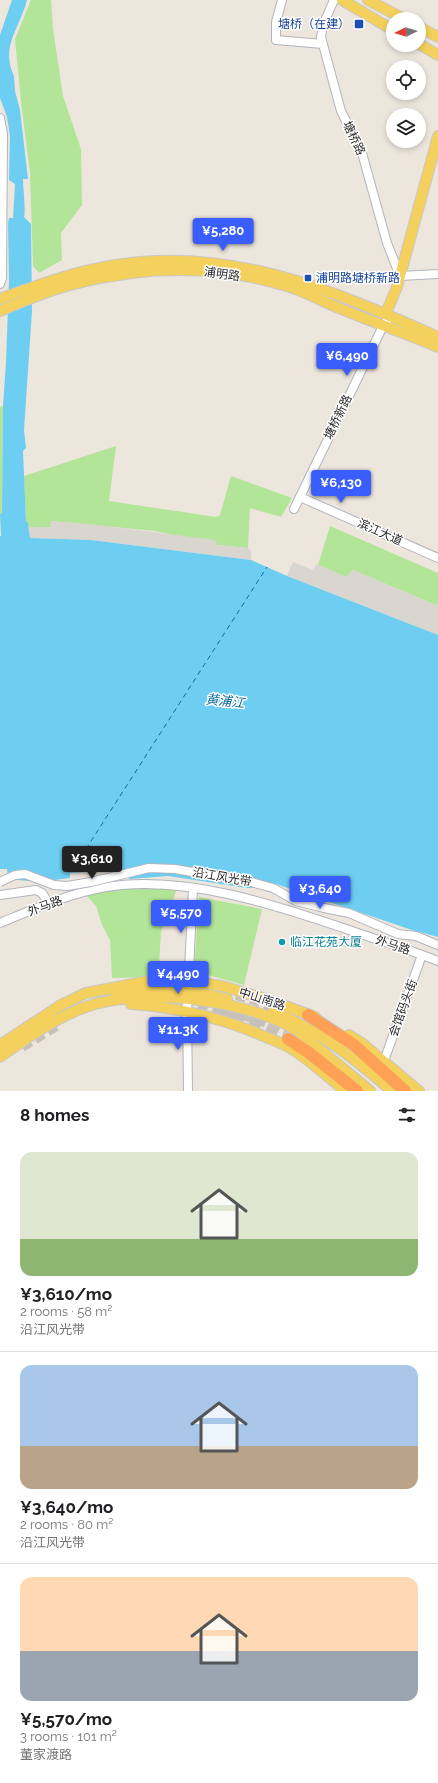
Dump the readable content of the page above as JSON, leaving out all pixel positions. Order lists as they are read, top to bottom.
{
  "streets": {
    "main road": ["浦明路", "塘桥新路", "中山南路"],
    "street": [
      "塘桥路",
      "滨江大道",
      "沿江风光带",
      "外马路",
      "会馆码头街"
    ]
  },
  "crossings": [
    ["塘桥路", "塘桥新路"],
    ["浦明路", "塘桥新路"],
    ["塘桥新路", "滨江大道"],
    ["外马路", "会馆码头街"]
  ],
  "water": ["黄浦江"],
  "places": {
    "transit": ["塘桥（在建）", "浦明路塘桥新路"],
    "other": ["临江花苑大厦"]
  },
  "north": "left",
  "page": {
    "price": [
      "¥5,280",
      "¥6,490",
      "¥6,130",
      "¥3,610",
      "¥3,640",
      "¥5,570",
      "¥4,490",
      "¥11.3K"
    ],
    "heading": "8 homes",
    "list": [
      {
        "name": "¥3,610/mo",
        "note": "2 rooms · 58 m² · 沿江风光带"
      },
      {
        "name": "¥3,640/mo",
        "note": "2 rooms · 80 m² · 沿江风光带"
      },
      {
        "name": "¥5,570/mo",
        "note": "3 rooms · 101 m² · 董家渡路"
      }
    ]
  }
}
